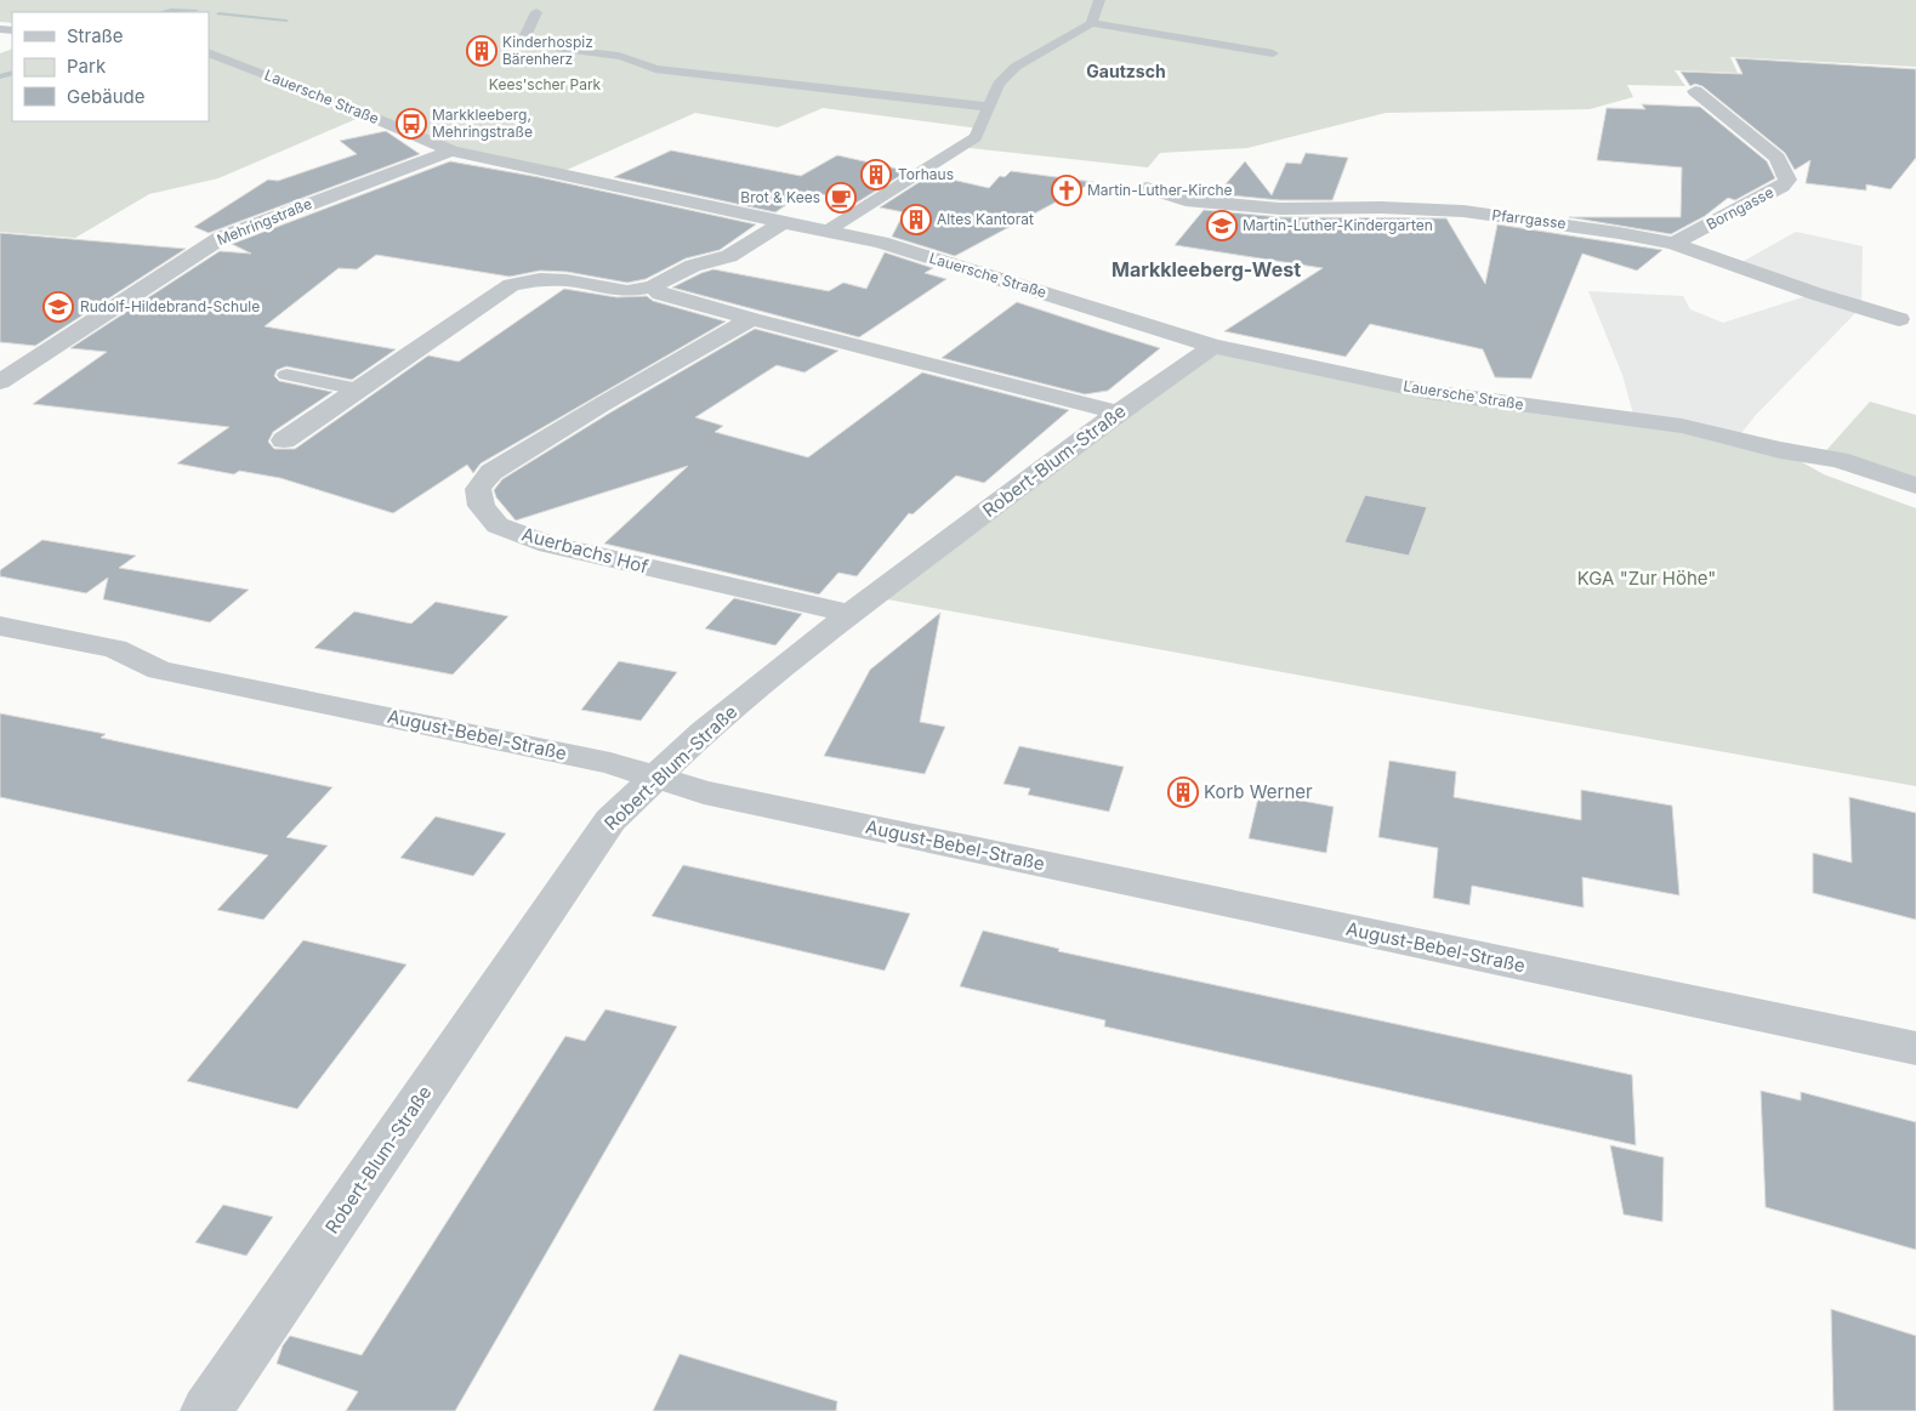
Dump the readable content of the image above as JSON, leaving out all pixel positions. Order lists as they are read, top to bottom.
{
  "streets": {
    "street": [
      "Lauersche Straße",
      "Borngasse",
      "Pfarrgasse",
      "Mehringstraße",
      "Robert-Blum-Straße",
      "Auerbachs Hof",
      "August-Bebel-Straße"
    ]
  },
  "crossings": [
    ["Lauersche Straße", "Mehringstraße"],
    ["Lauersche Straße", "Robert-Blum-Straße"],
    ["Borngasse", "Pfarrgasse"],
    ["Robert-Blum-Straße", "Auerbachs Hof"],
    ["Robert-Blum-Straße", "August-Bebel-Straße"]
  ],
  "districts": ["Gautzsch", "Markkleeberg-West"],
  "parks": ["Kees'scher Park", "KGA \"Zur Höhe\""],
  "places": {
    "building": [
      "Kinderhospiz Bärenherz",
      "Torhaus",
      "Altes Kantorat",
      "Korb Werner"
    ],
    "bus stop": ["Markkleeberg, Mehringstraße"],
    "church": ["Martin-Luther-Kirche"],
    "cafe": ["Brot & Kees"],
    "school or university": ["Martin-Luther-Kindergarten", "Rudolf-Hildebrand-Schule"]
  },
  "legend": ["Straße", "Park", "Gebäude"]
}
